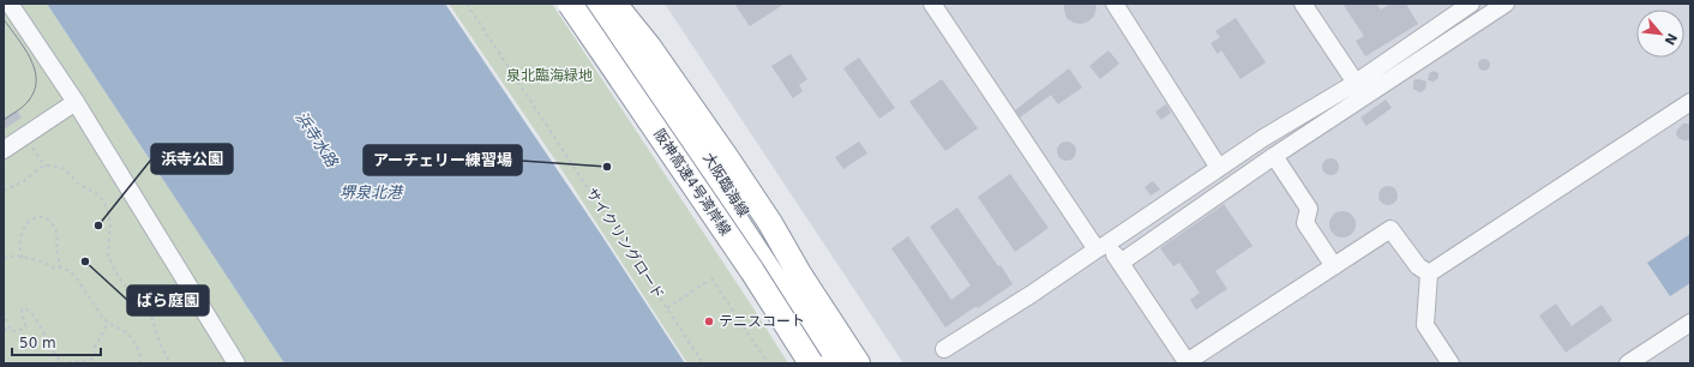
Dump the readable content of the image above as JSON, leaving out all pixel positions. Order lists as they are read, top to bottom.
{
  "streets": {
    "highway": ["阪神高速4号湾岸線"],
    "main road": ["大阪臨海線"],
    "path": ["サイクリングロード"]
  },
  "water": ["浜寺水路", "堺泉北港"],
  "parks": ["泉北臨海緑地"],
  "places": [
    "アーチェリー練習場",
    "浜寺公園",
    "ばら庭園",
    "テニスコート"
  ],
  "scale_bar": "50 m",
  "north": "bottom right"
}
